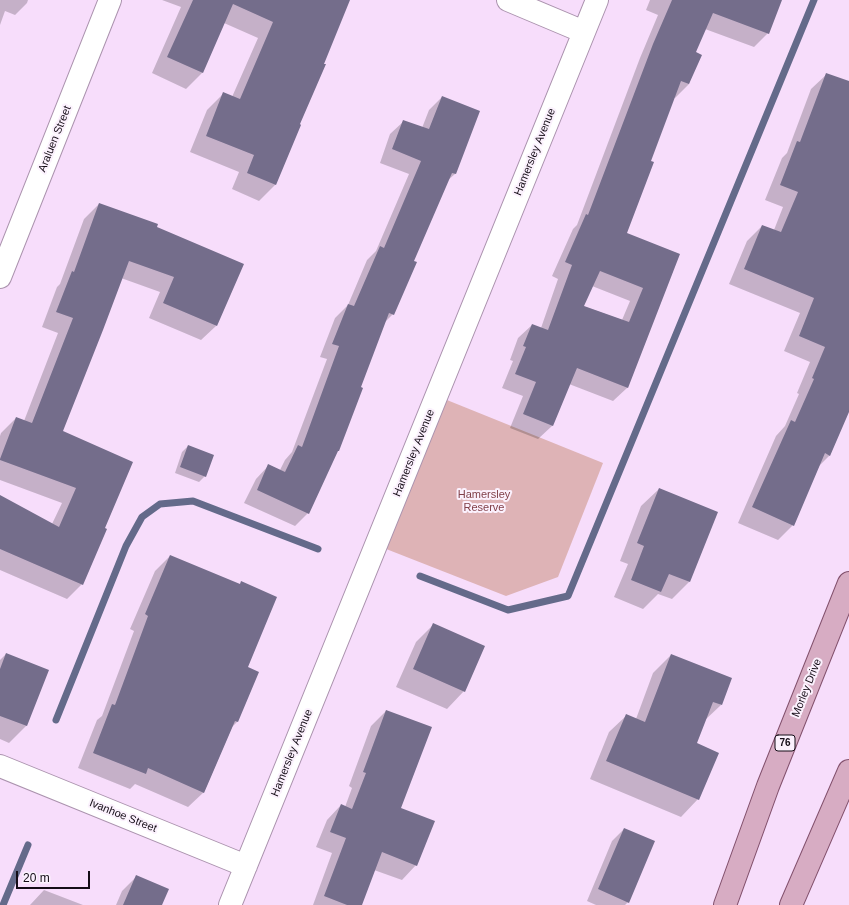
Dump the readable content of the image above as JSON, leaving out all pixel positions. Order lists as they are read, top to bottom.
{
  "streets": {
    "main road": ["Morley Drive", "76"],
    "street": ["Araluen Street", "Hamersley Avenue", "Ivanhoe Street"]
  },
  "crossings": [
    ["Hamersley Avenue", "Ivanhoe Street"]
  ],
  "parks": ["Hamersley Reserve"],
  "scale_bar": "20 m"
}
